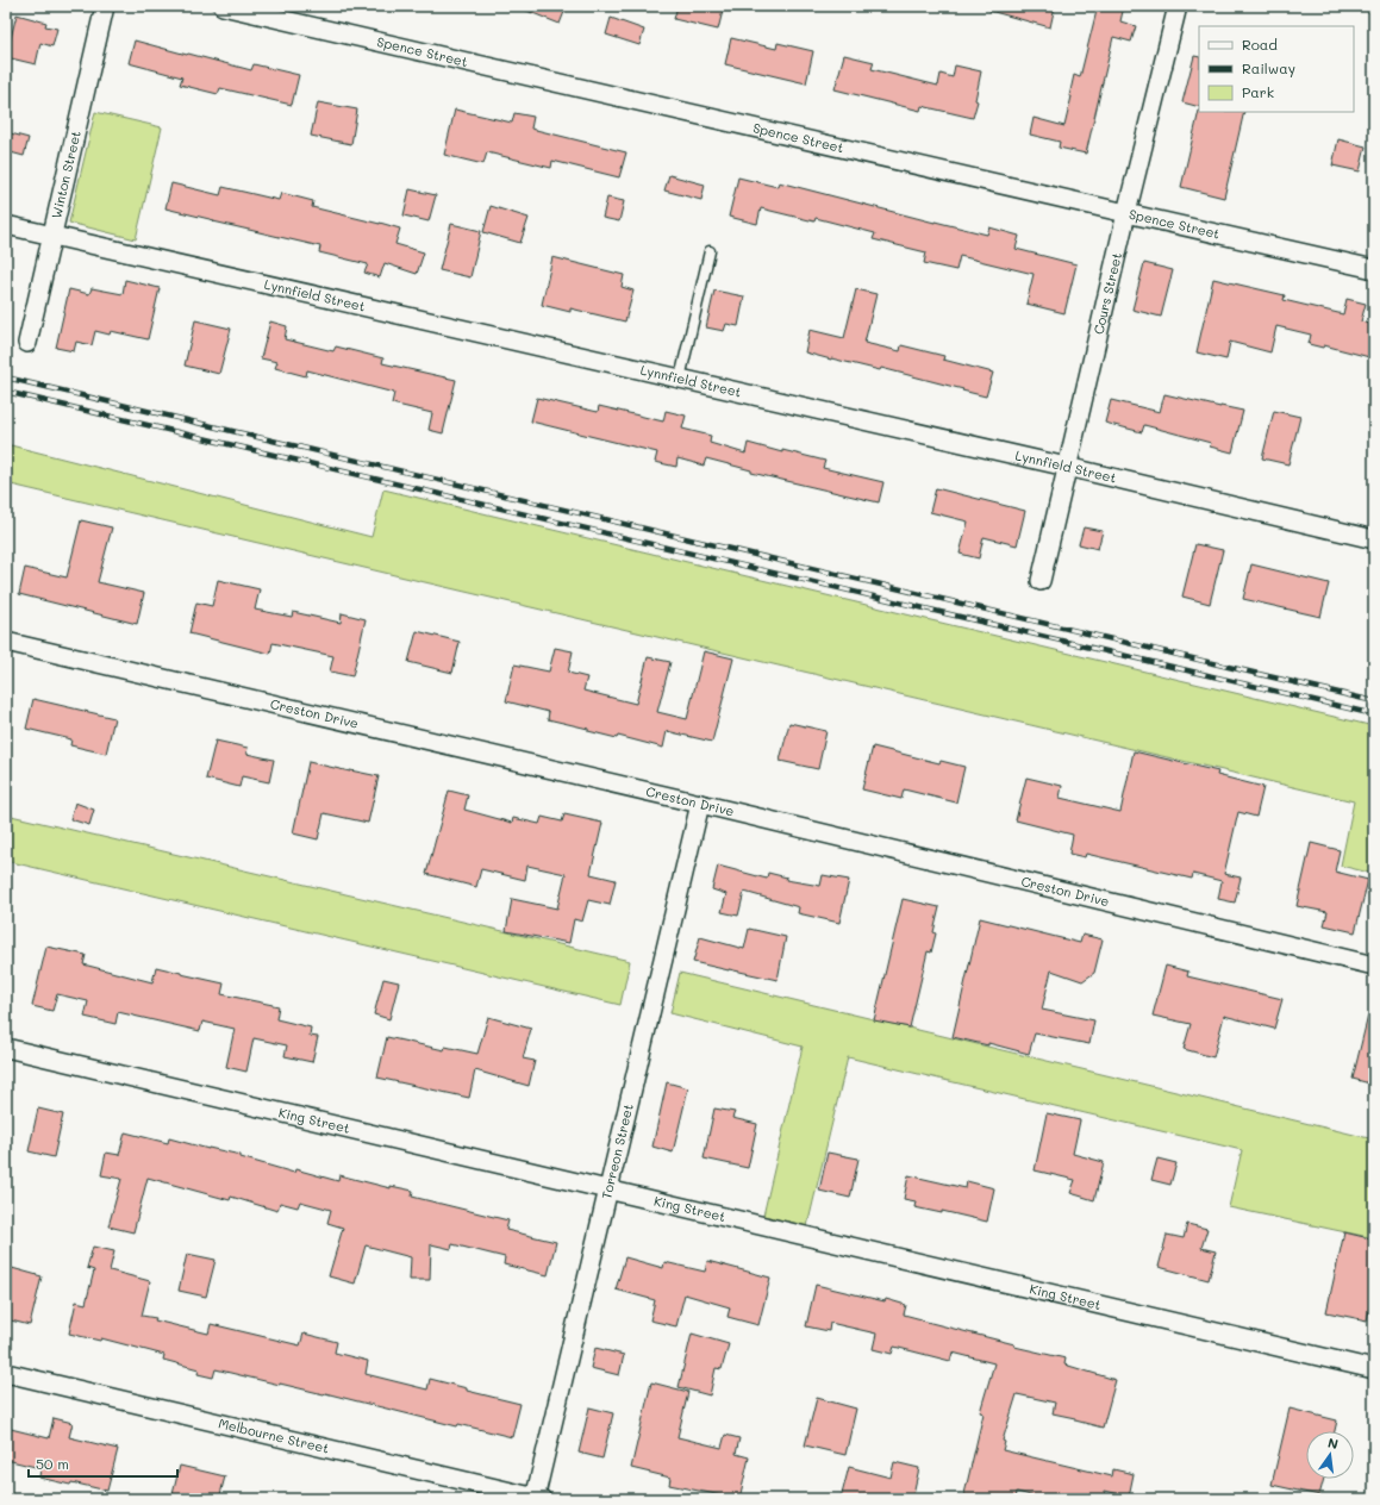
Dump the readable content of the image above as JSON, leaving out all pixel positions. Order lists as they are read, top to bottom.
{
  "streets": {
    "street": [
      "Spence Street",
      "Winton Street",
      "Cours Street",
      "Lynnfield Street",
      "Creston Drive",
      "King Street",
      "Torreon Street",
      "Melbourne Street"
    ]
  },
  "crossings": [
    ["Spence Street", "Cours Street"],
    ["Winton Street", "Lynnfield Street"],
    ["Cours Street", "Lynnfield Street"],
    ["Creston Drive", "Torreon Street"],
    ["King Street", "Torreon Street"],
    ["Torreon Street", "Melbourne Street"]
  ],
  "legend": ["Road", "Railway", "Park"],
  "scale_bar": "50 m",
  "north": "top"
}
